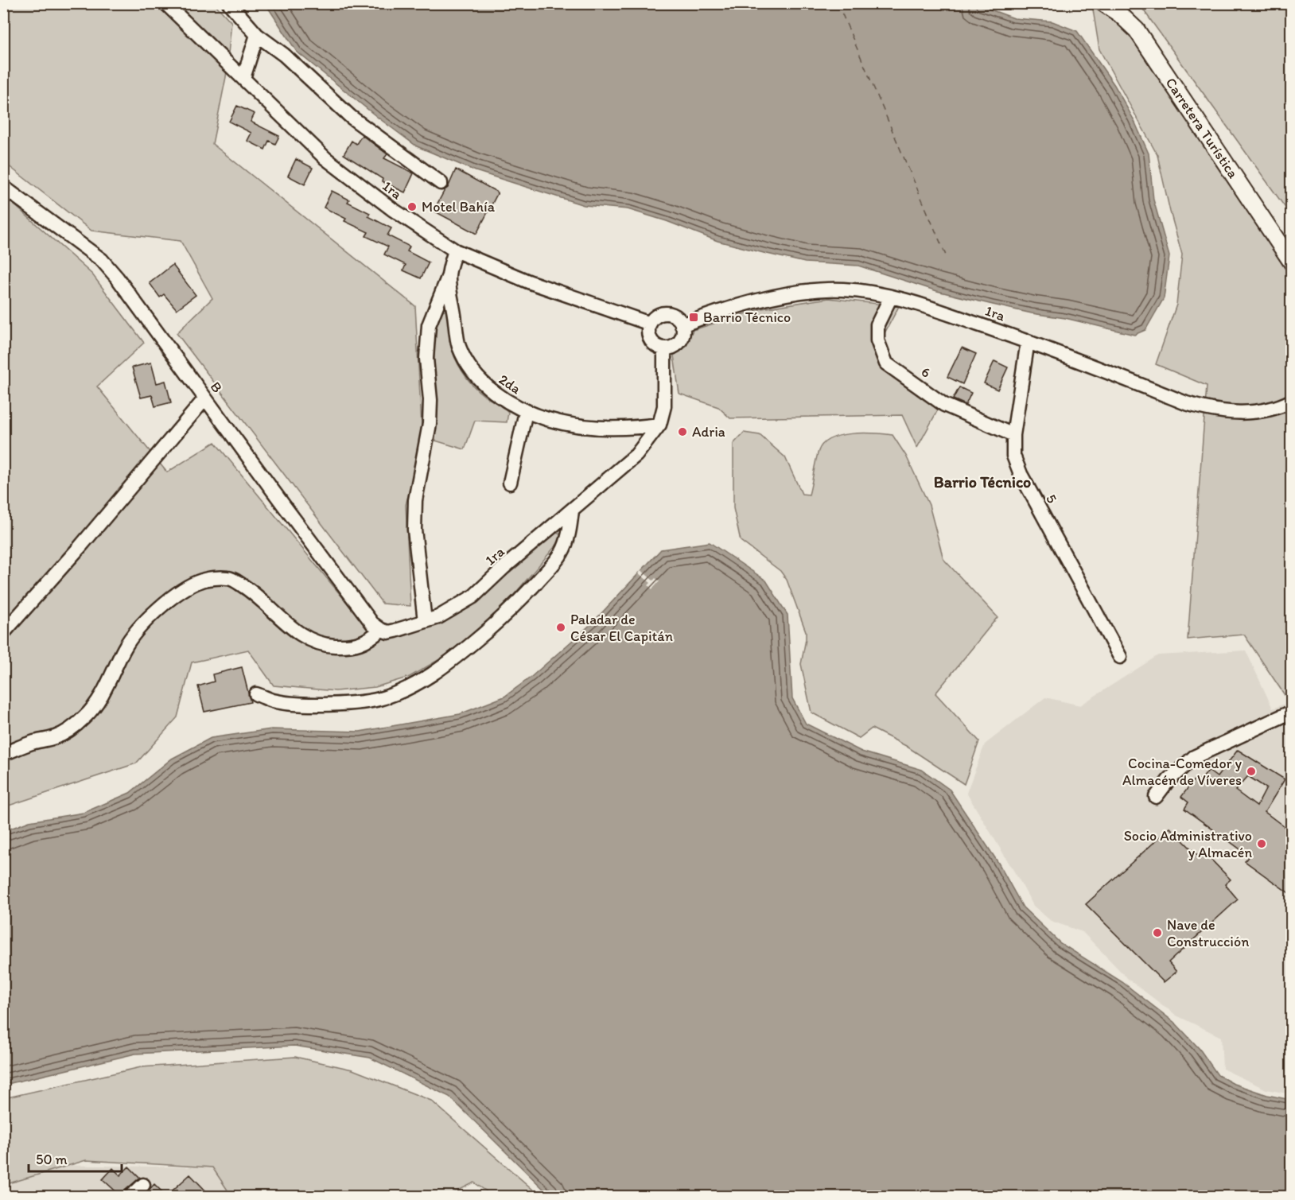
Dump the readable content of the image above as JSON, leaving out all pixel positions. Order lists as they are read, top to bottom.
{
  "streets": {
    "main road": ["Carretera Turística"],
    "street": [
      "1ra",
      "6",
      "2da",
      "B",
      "5"
    ]
  },
  "crossings": [
    ["1ra", "6"],
    ["1ra", "2da"],
    ["1ra", "B"],
    ["1ra", "5"],
    ["6", "5"]
  ],
  "districts": ["Barrio Técnico"],
  "places": {
    "other": [
      "Motel Bahía",
      "Adria",
      "Paladar de César El Capitán",
      "Cocina-Comedor y Almacén de Víveres",
      "Socio Administrativo y Almacén",
      "Nave de Construcción"
    ],
    "transit": ["Barrio Técnico"]
  },
  "scale_bar": "50 m"
}
